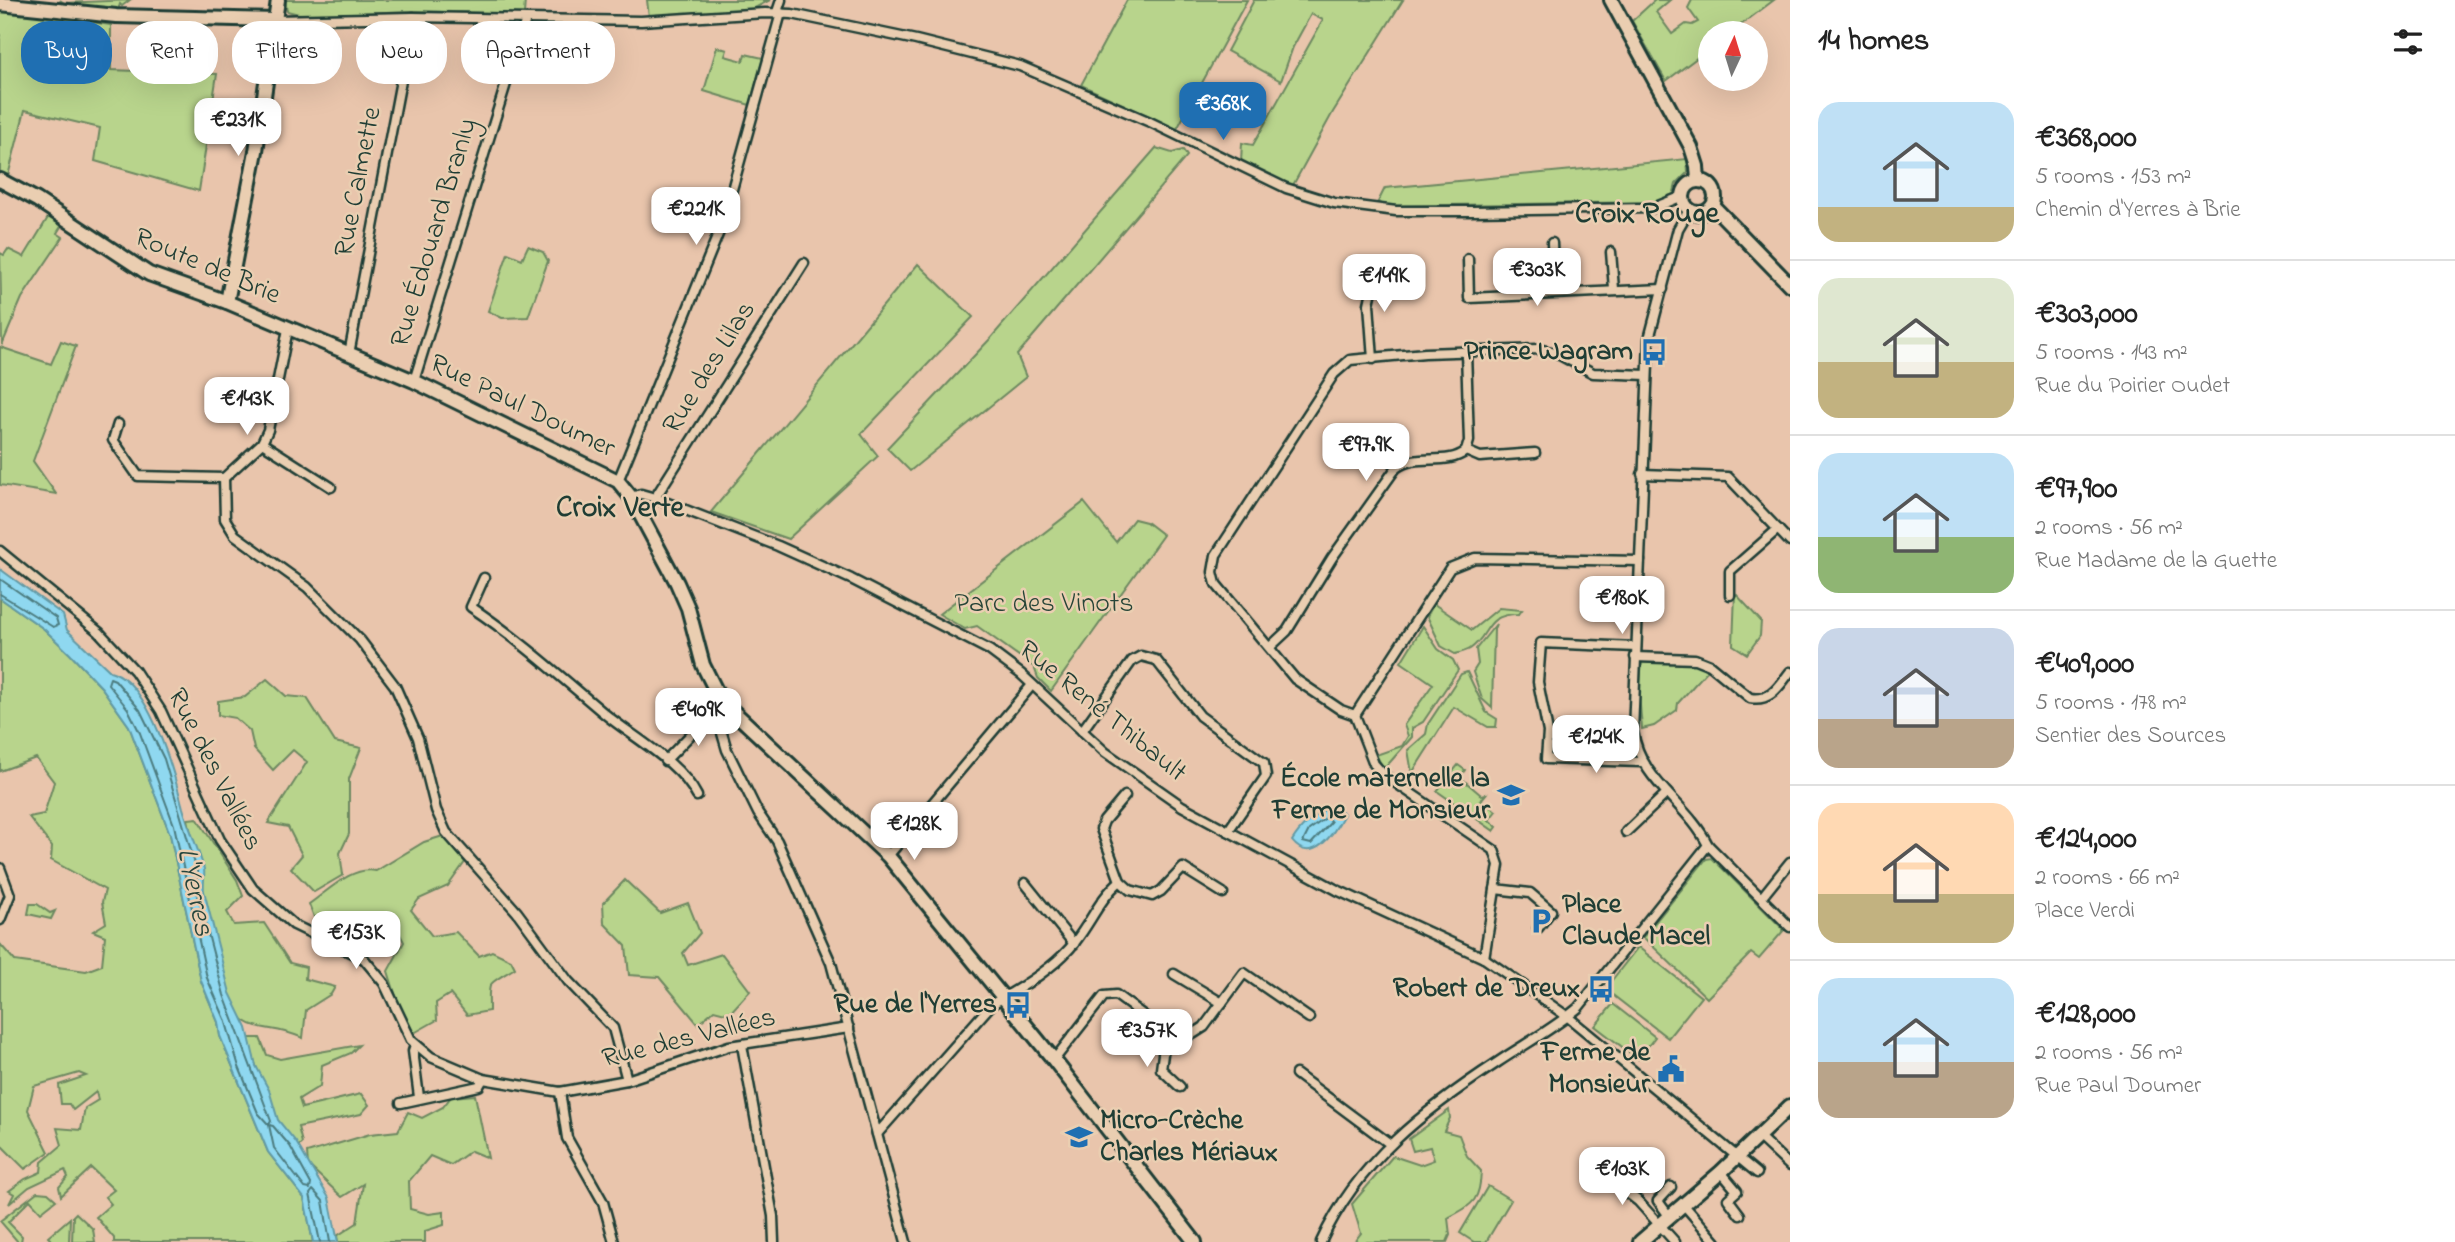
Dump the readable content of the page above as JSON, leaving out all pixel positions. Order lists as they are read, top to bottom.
{
  "streets": {
    "street": [
      "Rue Calmette",
      "Rue Édouard Branly",
      "Route de Brie",
      "Rue des Lilas",
      "Rue Paul Doumer",
      "Rue René Thibault",
      "Rue des Vallées"
    ]
  },
  "crossings": [
    ["Rue Calmette", "Rue Paul Doumer"],
    ["Rue Édouard Branly", "Rue Paul Doumer"],
    ["Route de Brie", "Rue Paul Doumer"],
    ["Rue des Lilas", "Rue René Thibault"],
    ["Rue Paul Doumer", "Rue René Thibault"]
  ],
  "districts": ["Croix Rouge", "Croix Verte"],
  "water": ["L'Yerres"],
  "parks": ["Parc des Vinots"],
  "places": {
    "bus stop": ["Prince Wagram", "Robert de Dreux", "Rue de l'Yerres"],
    "school or university": ["École maternelle la Ferme de Monsieur", "Micro-Crèche Charles Mériaux"],
    "parking": ["Place Claude Macel"],
    "public building": ["Ferme de Monsieur"]
  },
  "north": "top",
  "page": {
    "heading": "14 homes",
    "chip": [
      "Buy",
      "Rent",
      "Filters",
      "New",
      "Apartment"
    ],
    "price": [
      "€368K",
      "€231K",
      "€221K",
      "€303K",
      "€149K",
      "€143K",
      "€97.9K",
      "€180K",
      "€409K",
      "€124K",
      "€128K",
      "€153K",
      "€357K",
      "€103K"
    ],
    "list": [
      {
        "name": "€368,000",
        "note": "5 rooms · 153 m² · Chemin d'Yerres à Brie"
      },
      {
        "name": "€303,000",
        "note": "5 rooms · 143 m² · Rue du Poirier Oudet"
      },
      {
        "name": "€97,900",
        "note": "2 rooms · 56 m² · Rue Madame de la Guette"
      },
      {
        "name": "€409,000",
        "note": "5 rooms · 178 m² · Sentier des Sources"
      },
      {
        "name": "€124,000",
        "note": "2 rooms · 66 m² · Place Verdi"
      },
      {
        "name": "€128,000",
        "note": "2 rooms · 56 m² · Rue Paul Doumer"
      }
    ]
  }
}
